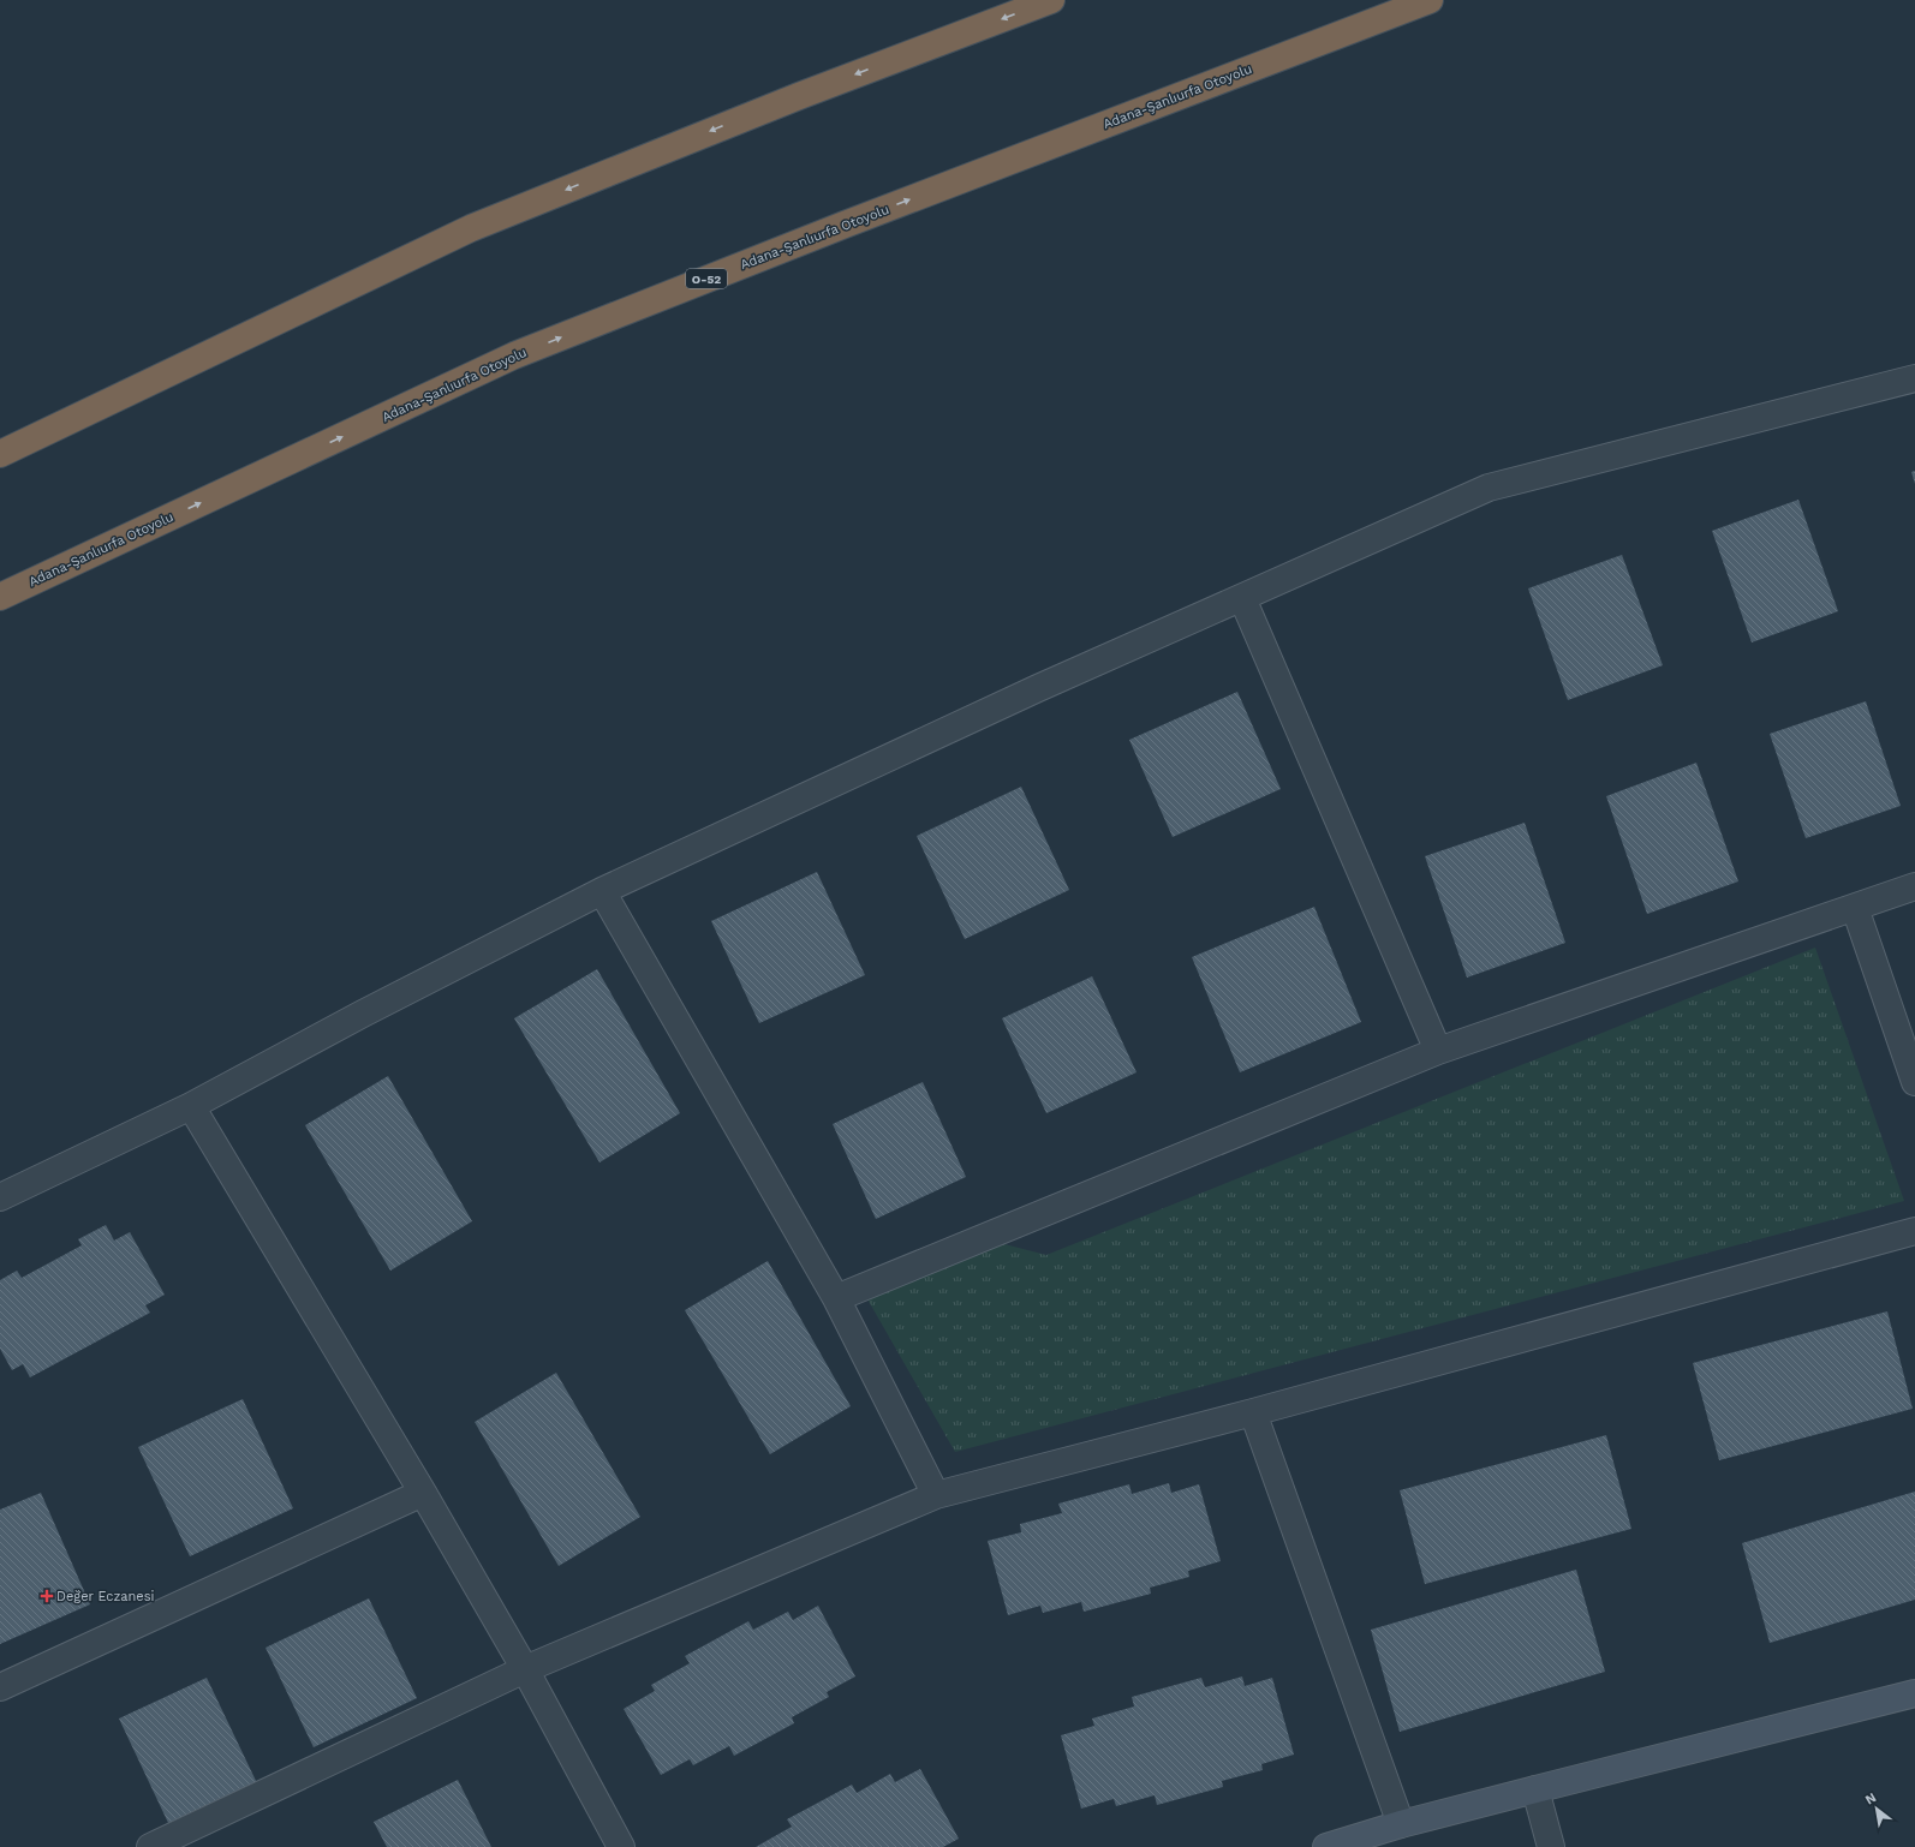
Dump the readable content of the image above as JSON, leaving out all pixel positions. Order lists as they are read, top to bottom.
{
  "streets": {
    "highway": ["Adana-Şanlıurfa Otoyolu", "O-52"]
  },
  "places": {
    "health": ["Değer Eczanesi"]
  },
  "north": "top left"
}
